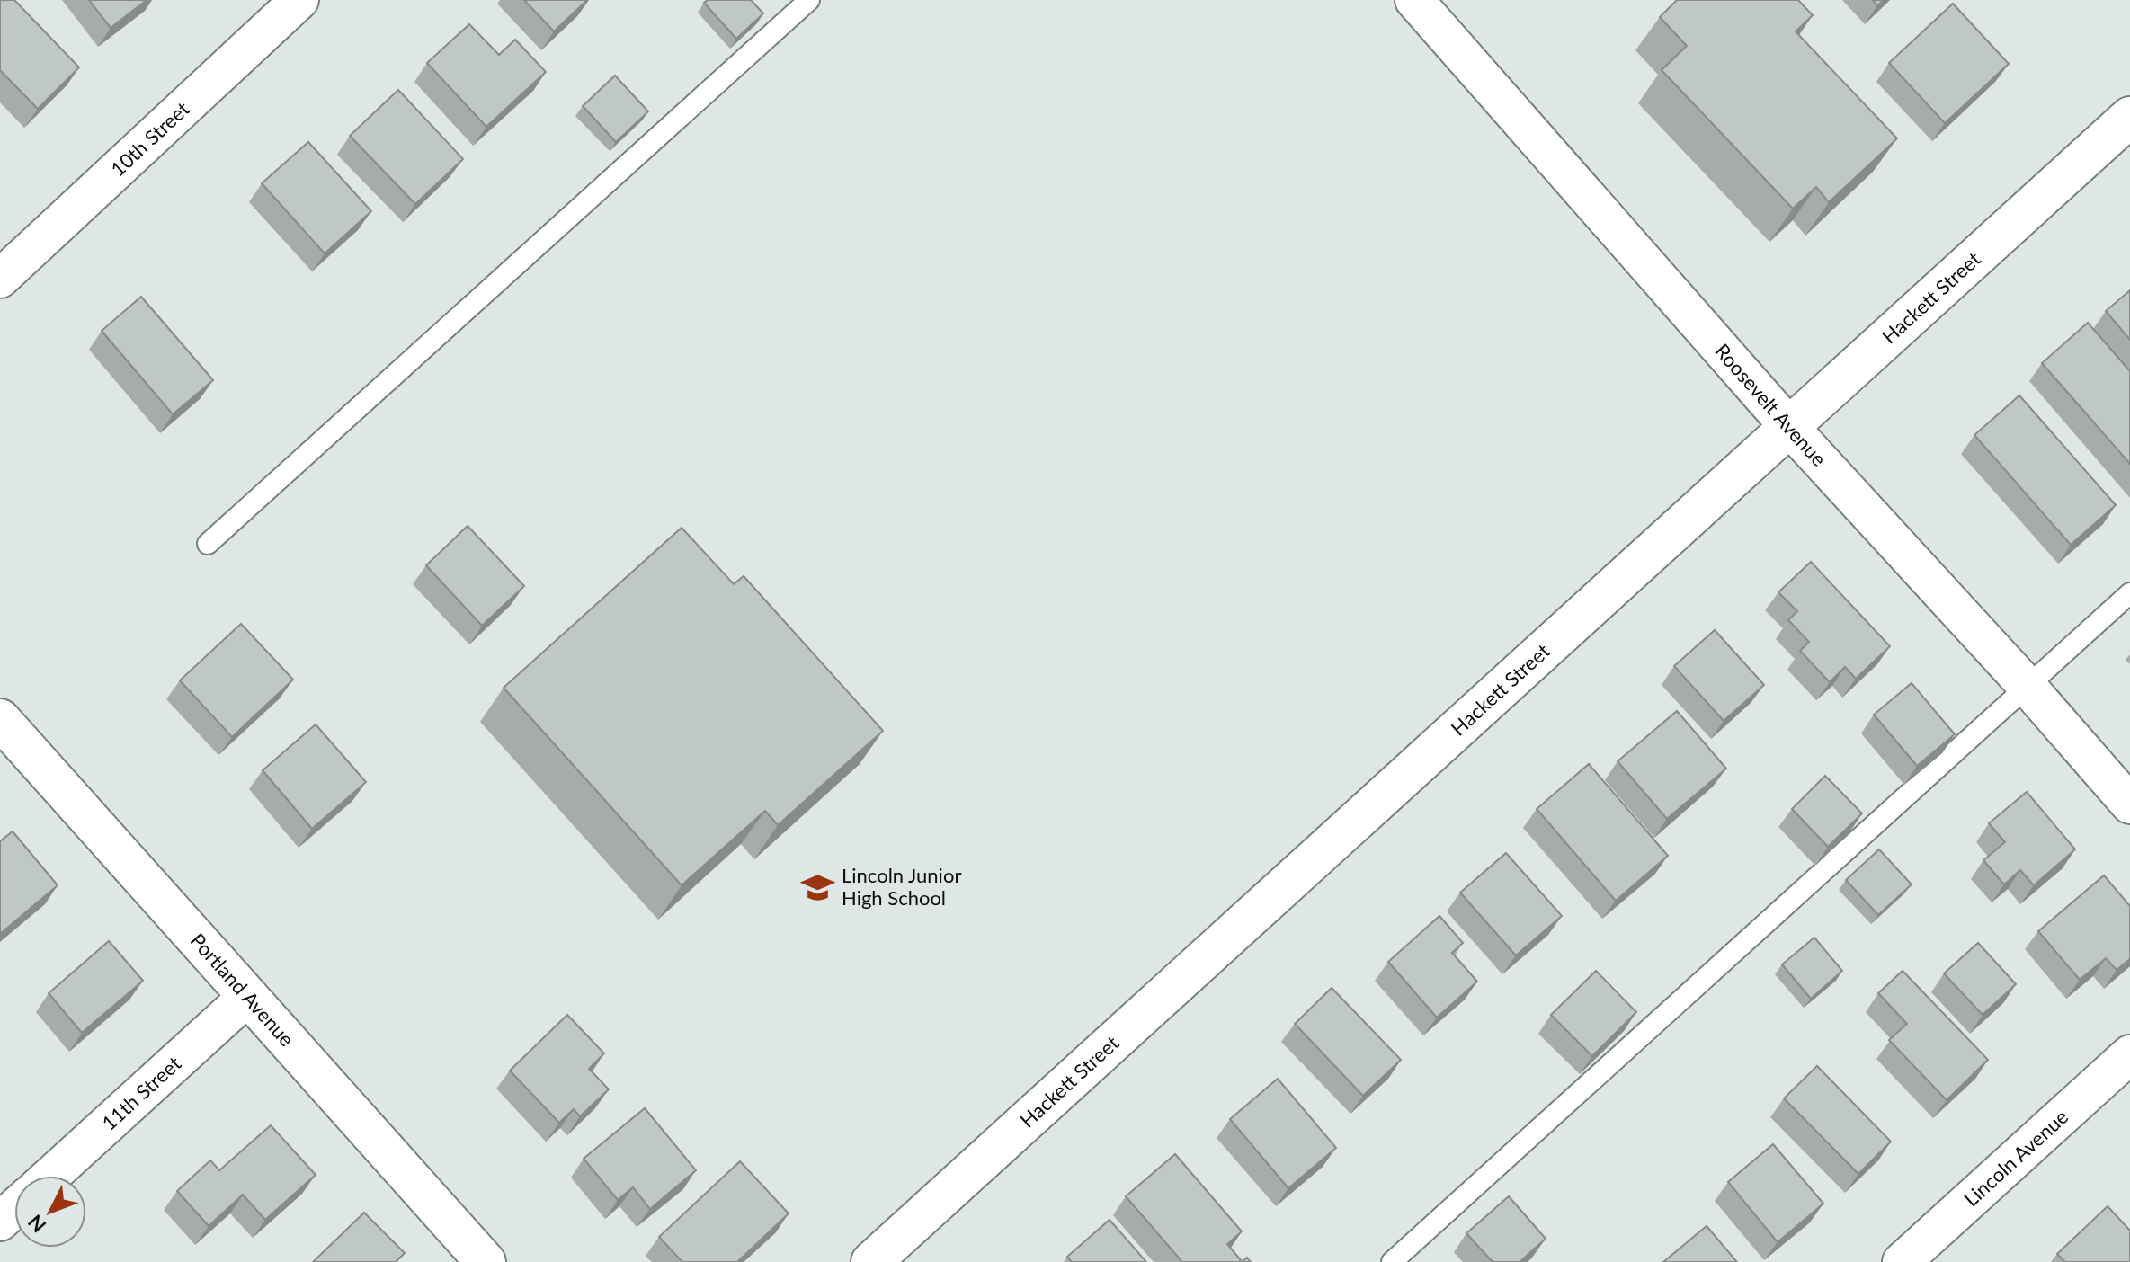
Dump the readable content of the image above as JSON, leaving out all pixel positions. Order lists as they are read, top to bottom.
{
  "streets": {
    "street": [
      "10th Street",
      "Hackett Street",
      "Roosevelt Avenue",
      "Portland Avenue",
      "11th Street",
      "Lincoln Avenue"
    ]
  },
  "crossings": [
    ["Hackett Street", "Roosevelt Avenue"],
    ["Portland Avenue", "11th Street"]
  ],
  "places": {
    "school or university": ["Lincoln Junior High School"]
  },
  "north": "bottom left"
}
